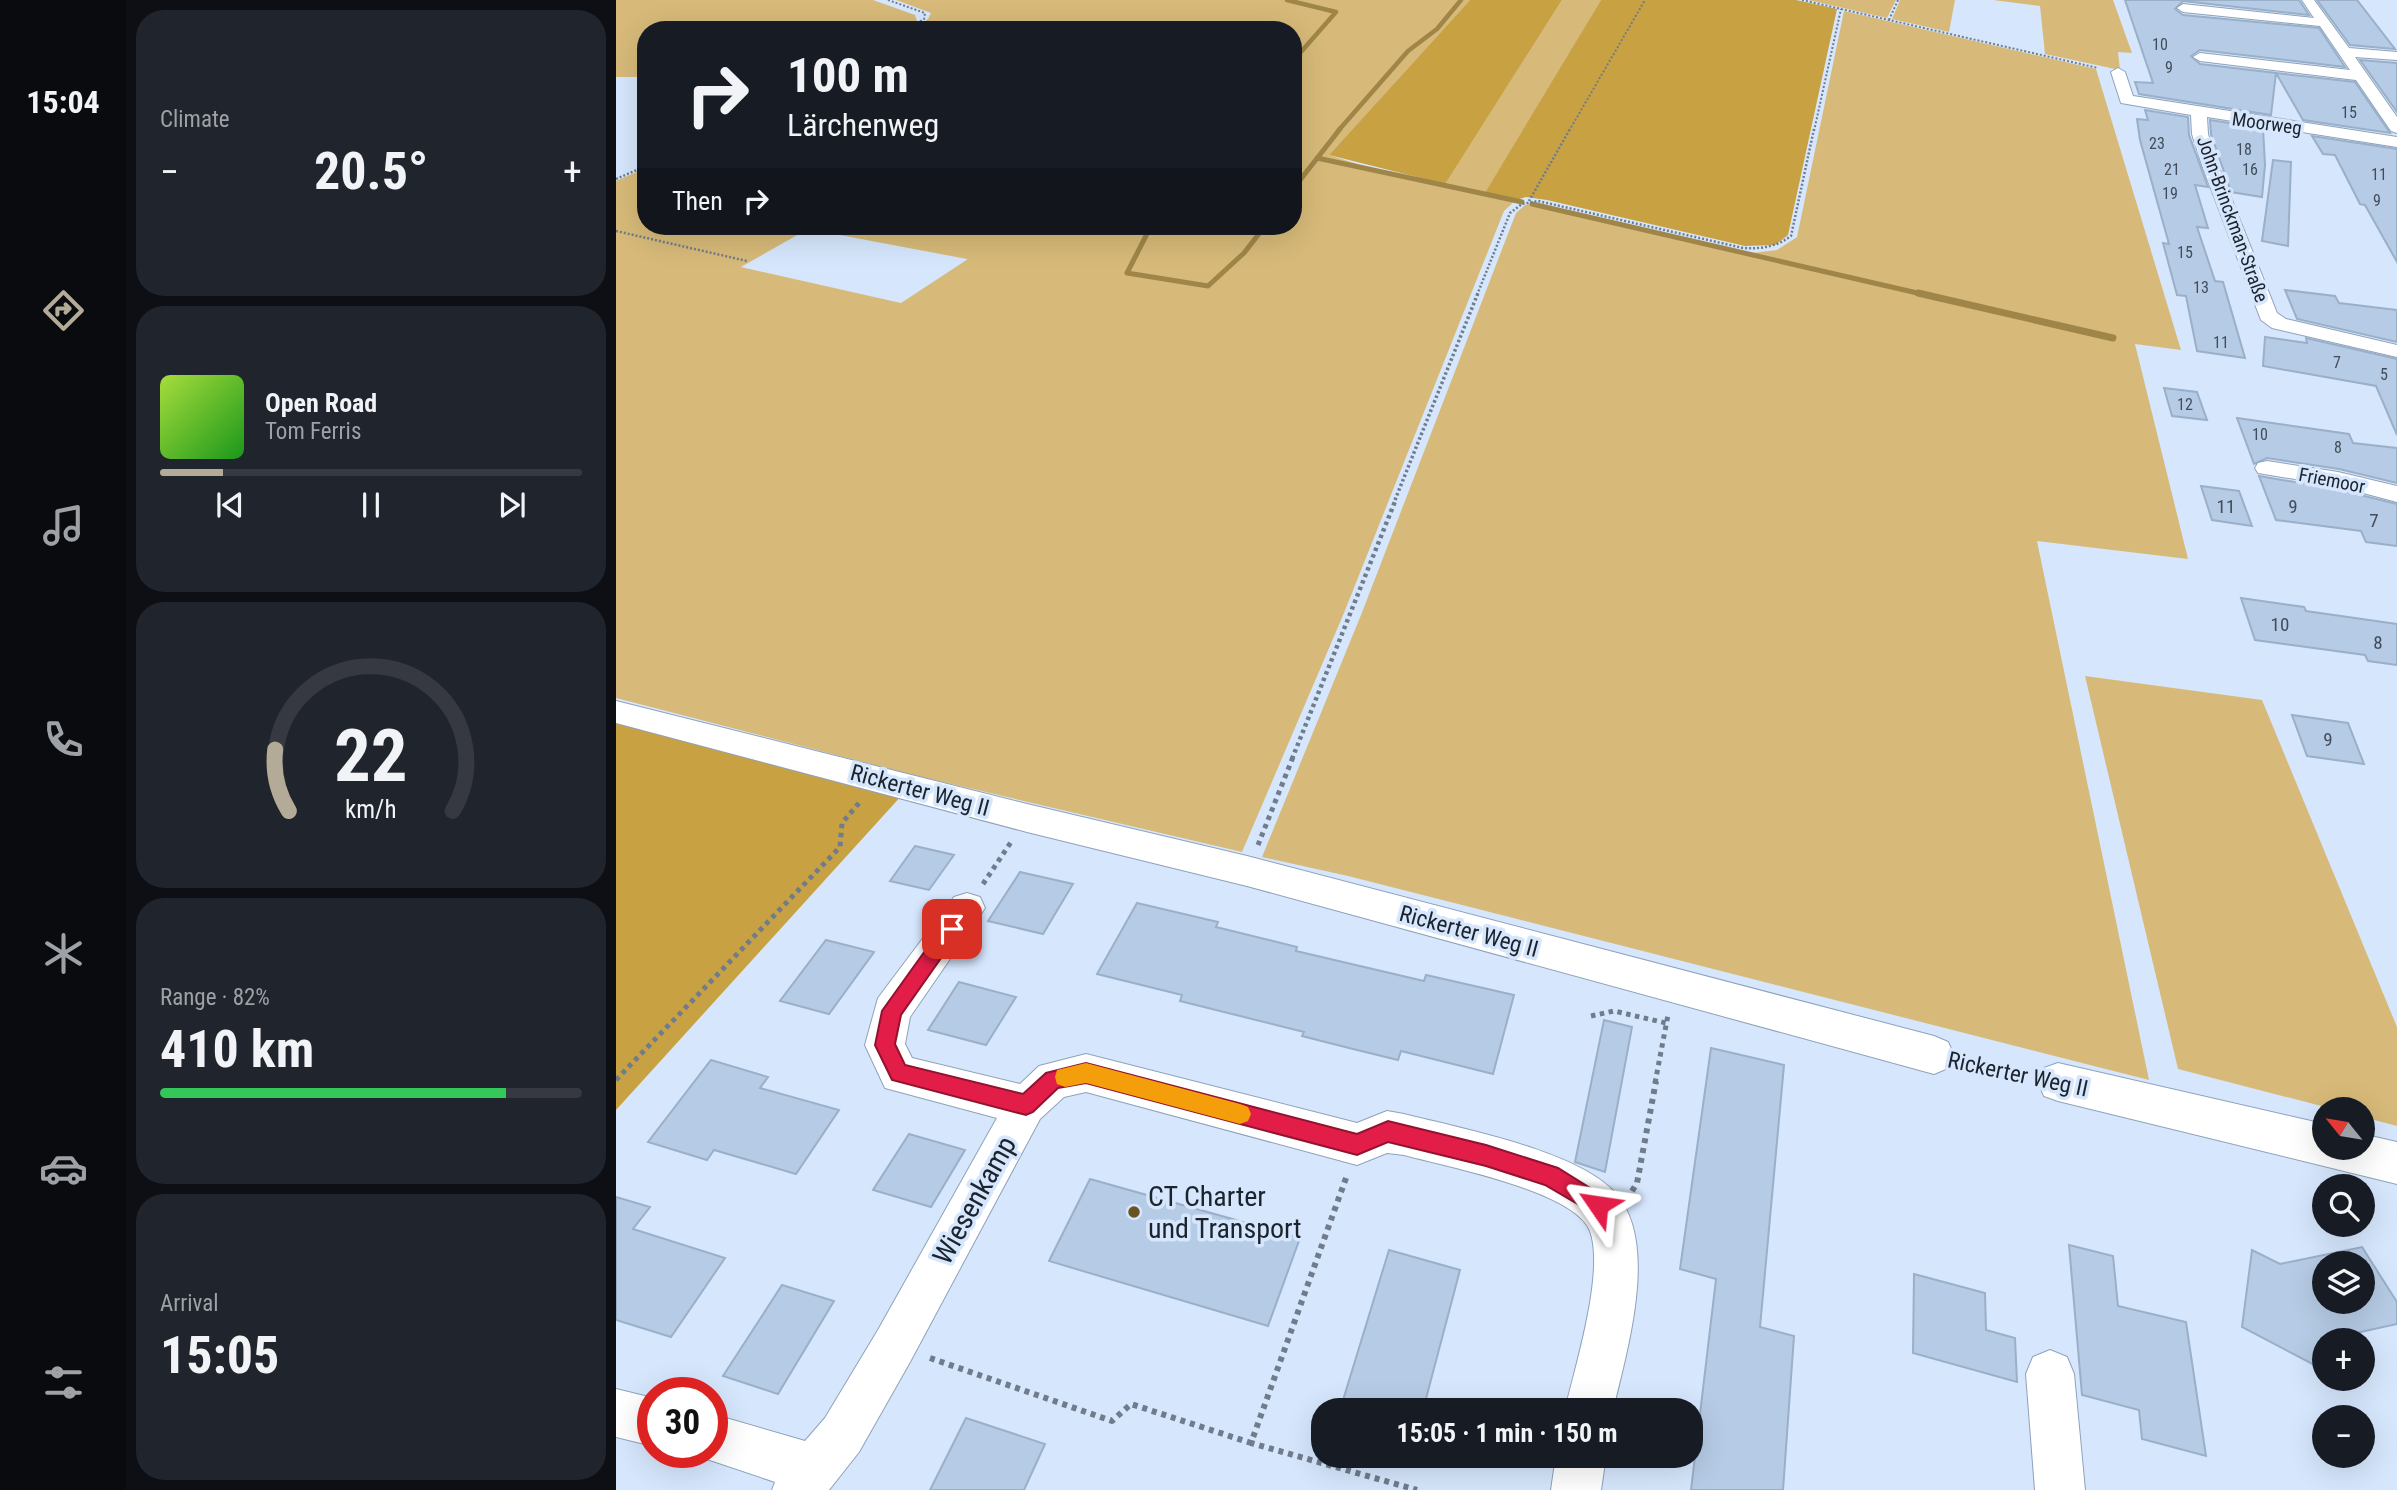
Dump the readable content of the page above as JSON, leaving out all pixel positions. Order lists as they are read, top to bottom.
{
  "streets": {
    "street": [
      "Moorweg",
      "John-Brinckman-Straße",
      "Friemoor",
      "Rickerter Weg II",
      "Wiesenkamp"
    ]
  },
  "crossings": [
    ["Moorweg", "John-Brinckman-Straße"]
  ],
  "places": ["CT Charter und Transport"],
  "house_numbers": [
    "10",
    "9",
    "15",
    "23",
    "18",
    "21",
    "16",
    "11",
    "19",
    "9",
    "15",
    "13",
    "11",
    "7",
    "5",
    "12",
    "10",
    "8",
    "11",
    "9",
    "7",
    "10",
    "8",
    "9"
  ],
  "north": "top left",
  "page": {
    "tabs": "15:04",
    "tile": [
      "Climate",
      ["Range · 82%", "410 km"],
      ["Arrival", "15:05"]
    ],
    "turn": ["100 m", "Lärchenweg"],
    "heat": ["−", "20.5°", "+"],
    "then": "Then",
    "song": ["Open Road", "Tom Ferris"],
    "map_buttons": ["+", "−"],
    "limit": "30",
    "trip": "15:05 · 1 min · 150 m",
    "gauge": ["22", "km/h"]
  }
}
